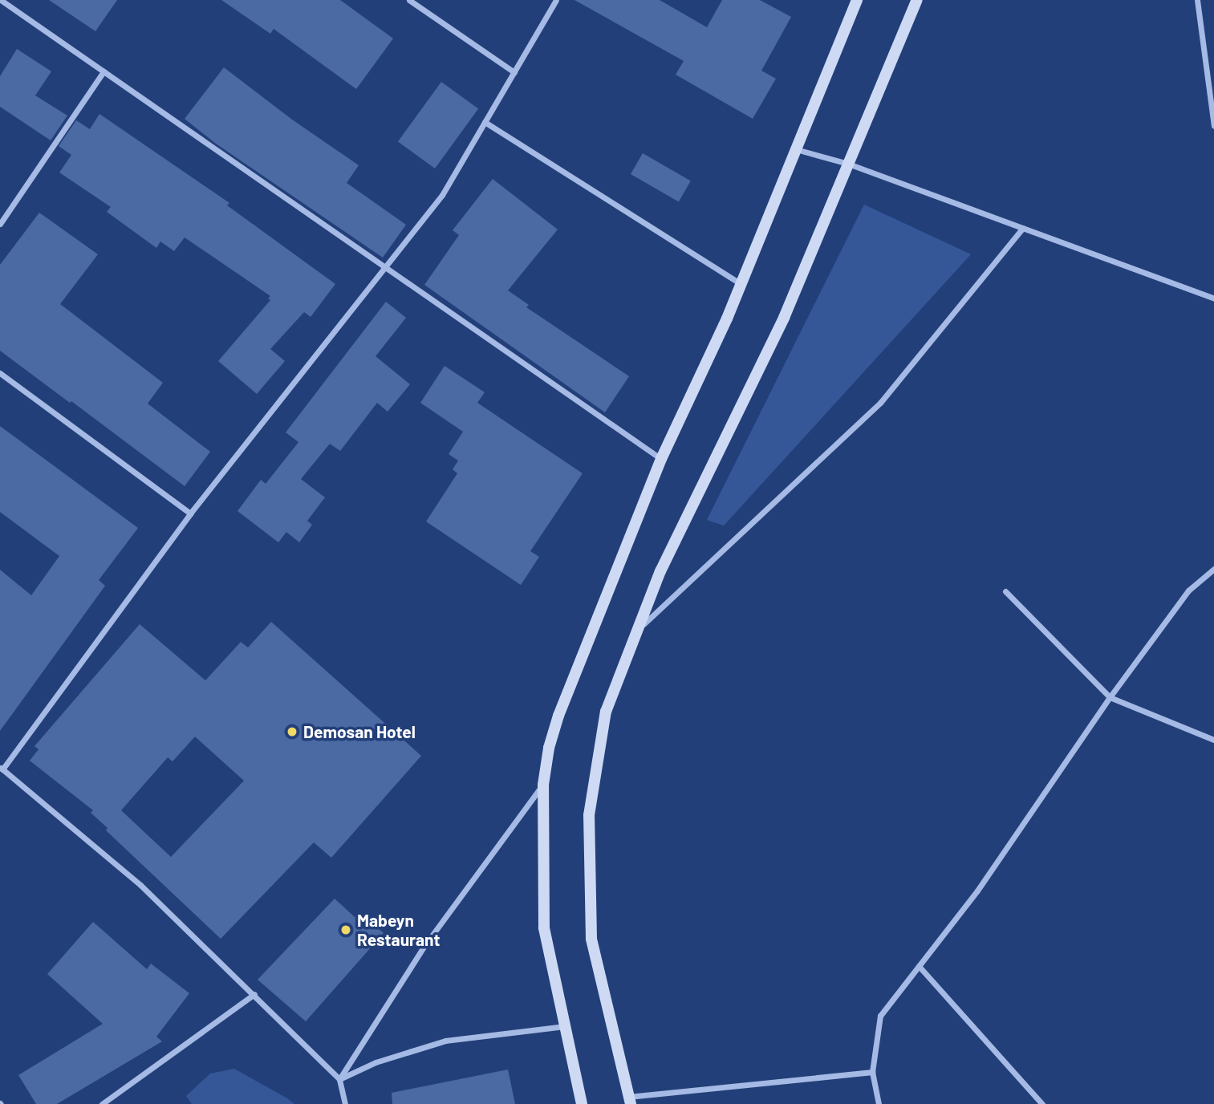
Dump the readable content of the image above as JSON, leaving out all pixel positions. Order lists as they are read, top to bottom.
{
  "places": ["Demosan Hotel", "Mabeyn Restaurant"]
}
